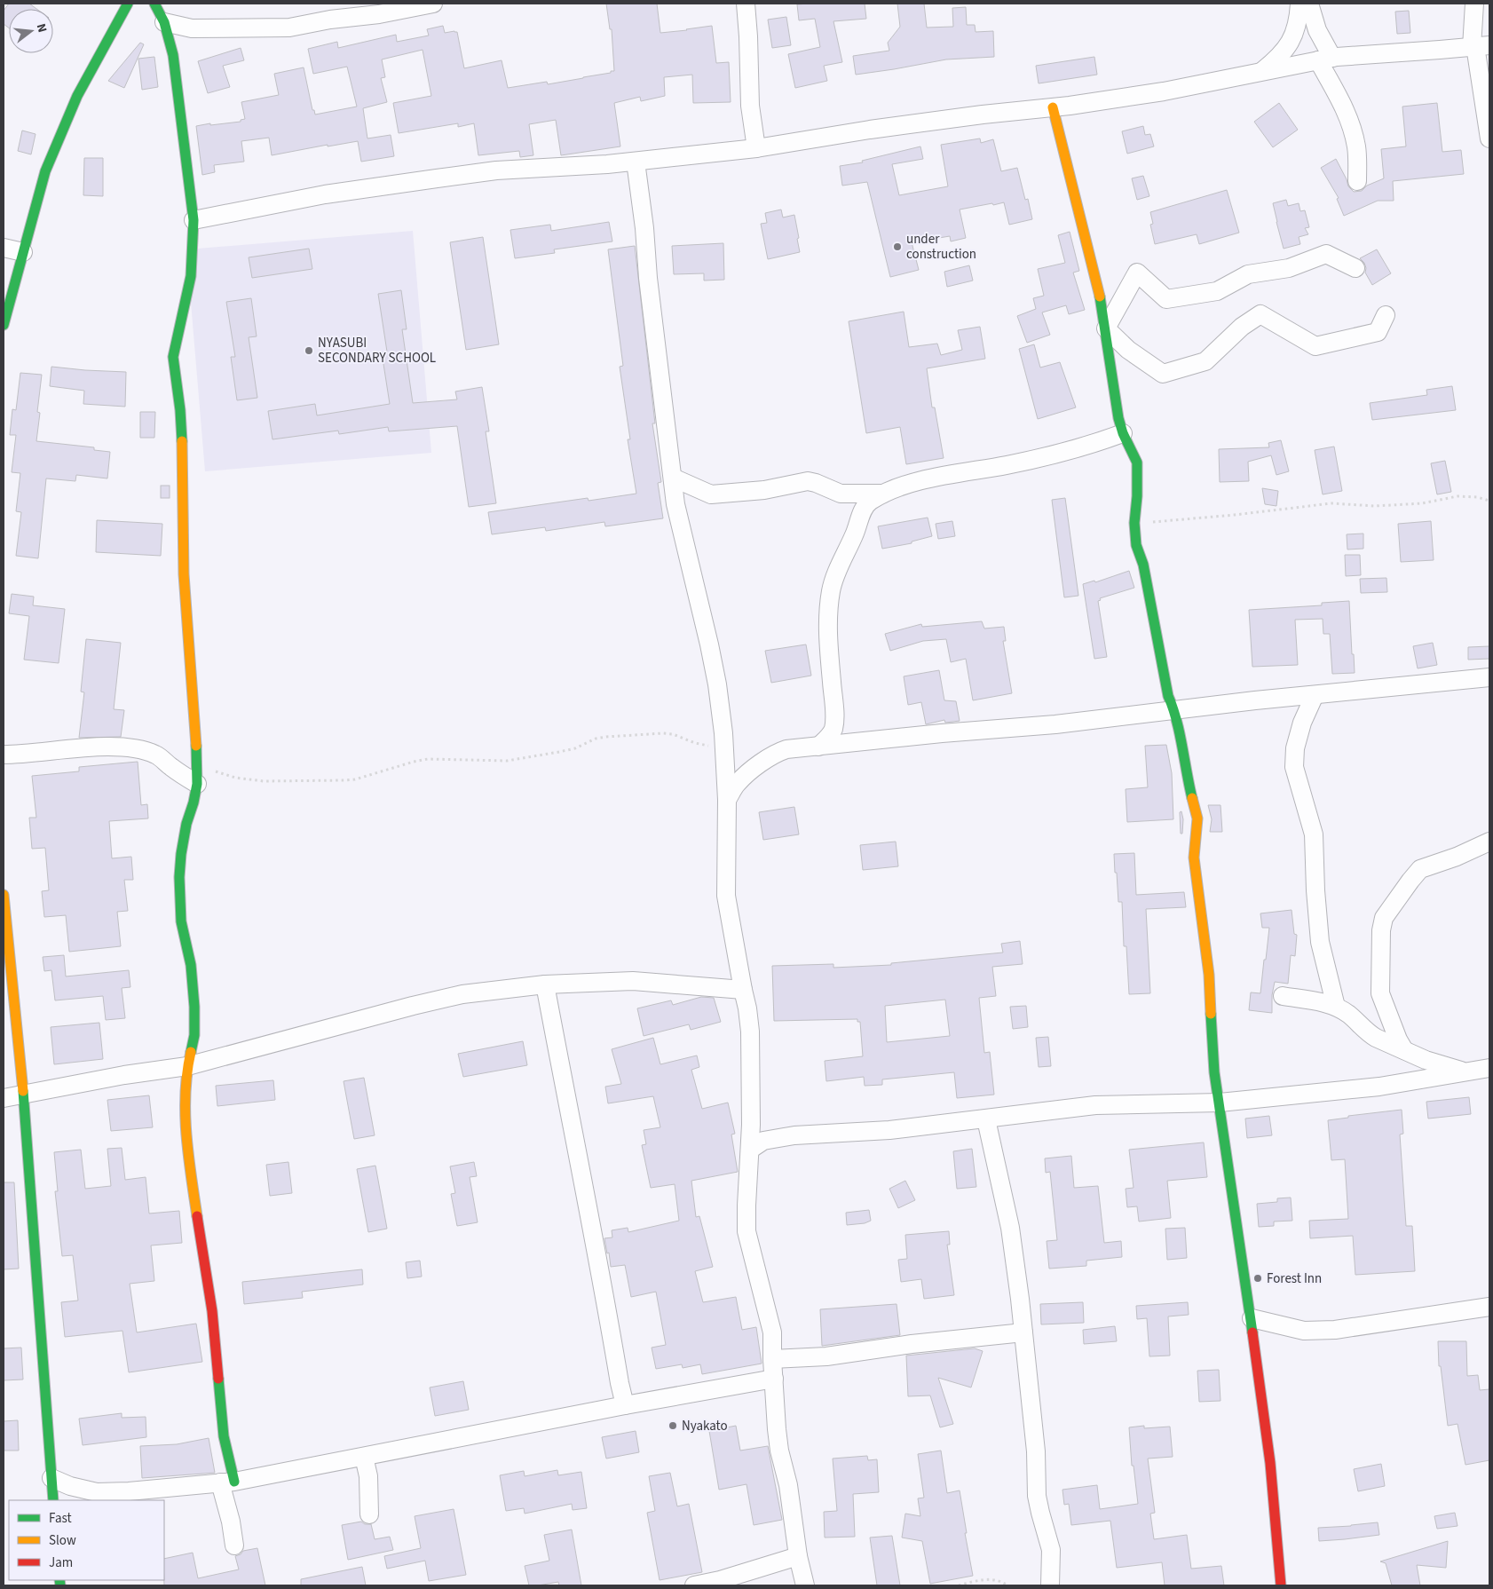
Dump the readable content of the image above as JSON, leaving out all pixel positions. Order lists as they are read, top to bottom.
{
  "places": [
    "under construction",
    "NYASUBI SECONDARY SCHOOL",
    "Forest Inn",
    "Nyakato"
  ],
  "legend": ["Fast", "Slow", "Jam"],
  "north": "right"
}
